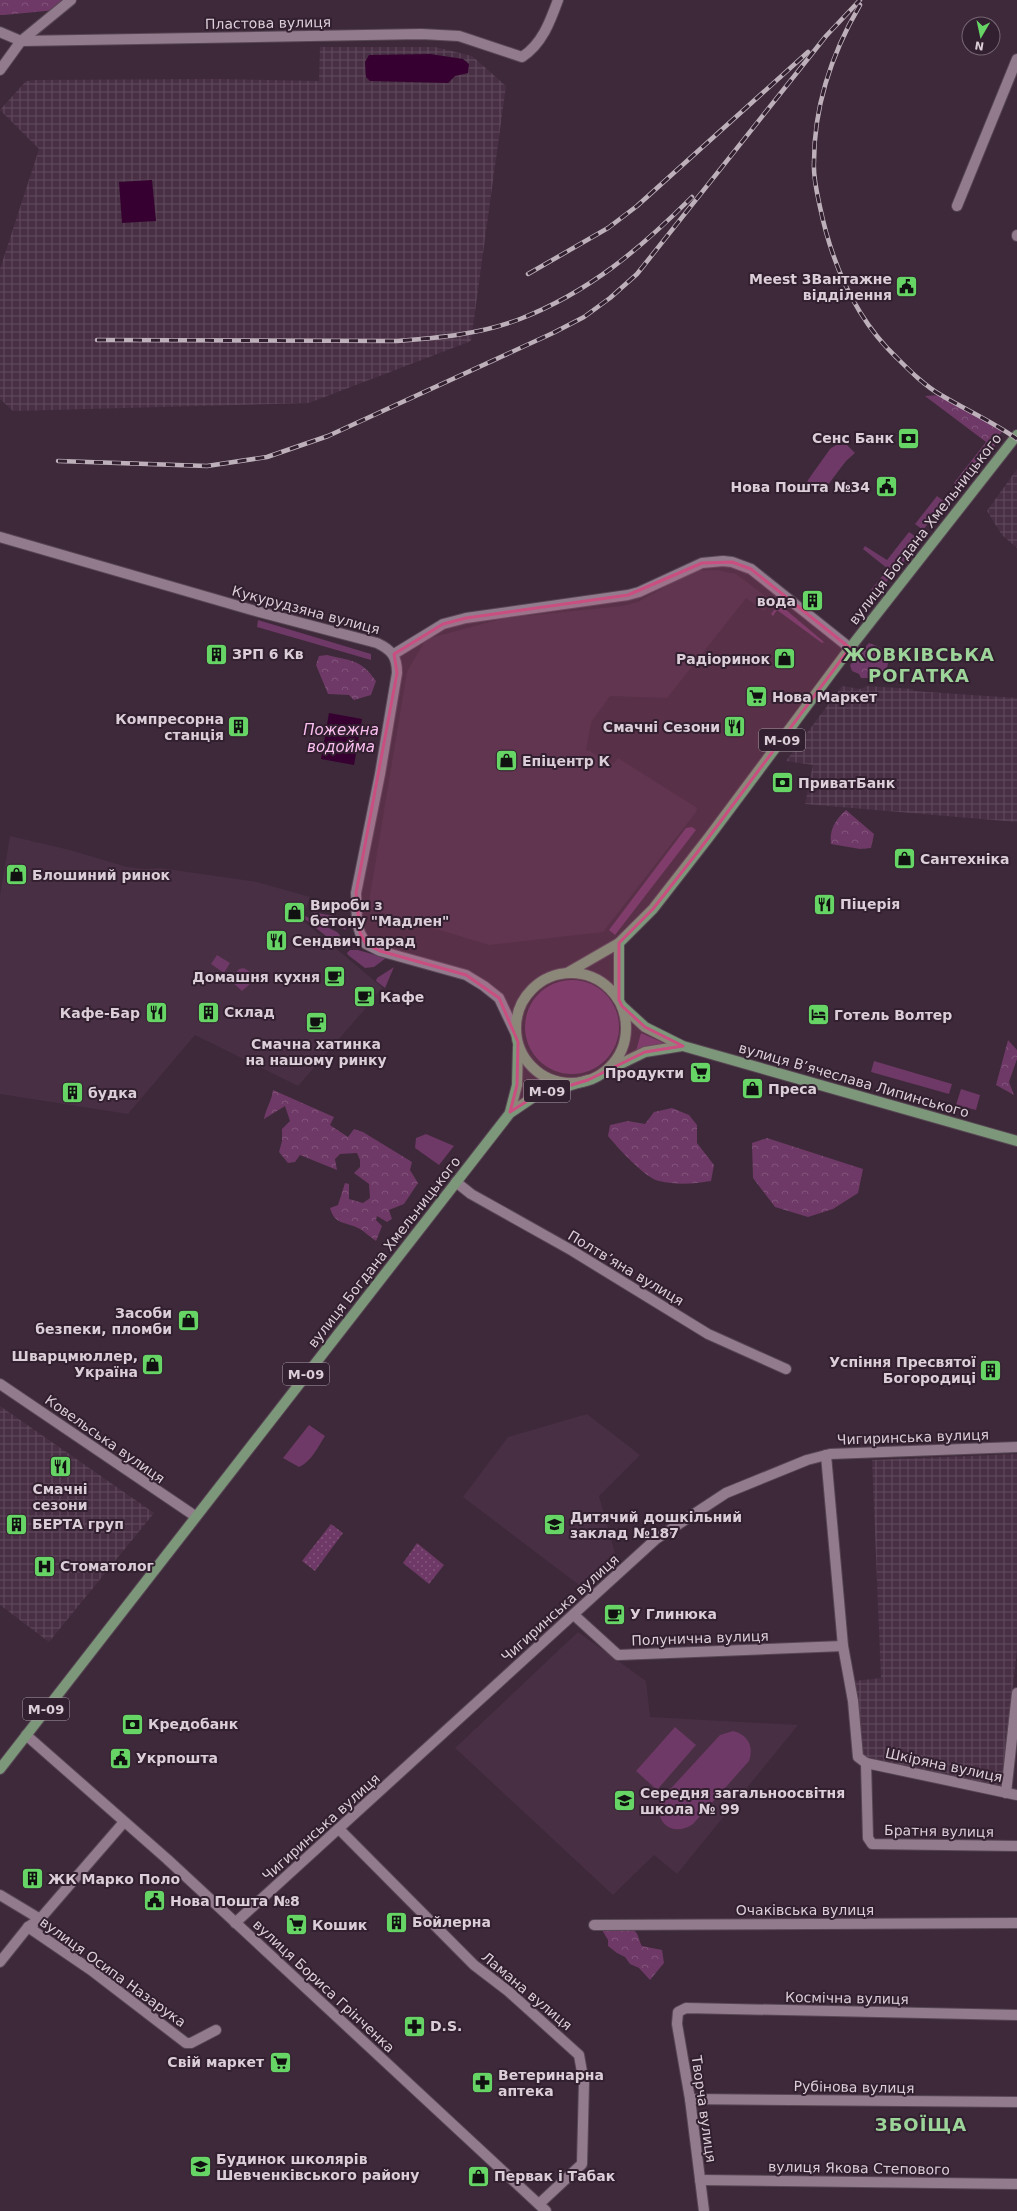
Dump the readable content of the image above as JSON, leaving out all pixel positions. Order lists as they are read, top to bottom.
{
  "streets": {
    "main road": ["вулиця Богдана Хмельницького", "М-09", "вулиця Вʼячеслава Липинського"],
    "street": [
      "Пластова вулиця",
      "Кукурудзяна вулиця",
      "Полтвʼяна вулиця",
      "Чигиринська вулиця",
      "Ковельська вулиця",
      "Полунична вулиця",
      "Шкіряна вулиця",
      "Братня вулиця",
      "Очаківська вулиця",
      "вулиця Осипа Назарука",
      "вулиця Бориса Грінченка",
      "Ламана вулиця",
      "Космічна вулиця",
      "Рубінова вулиця",
      "Творча вулиця",
      "вулиця Якова Степового"
    ]
  },
  "crossings": [
    ["вулиця Богдана Хмельницького", "М-09"],
    ["вулиця Богдана Хмельницького", "вулиця Вʼячеслава Липинського"],
    ["вулиця Богдана Хмельницького", "Полтвʼяна вулиця"],
    ["вулиця Богдана Хмельницького", "Ковельська вулиця"],
    ["вулиця Богдана Хмельницького", "вулиця Бориса Грінченка"],
    ["М-09", "вулиця Вʼячеслава Липинського"],
    ["Чигиринська вулиця", "Полунична вулиця"],
    ["Чигиринська вулиця", "вулиця Бориса Грінченка"],
    ["Чигиринська вулиця", "Ламана вулиця"],
    ["Шкіряна вулиця", "Братня вулиця"],
    ["вулиця Осипа Назарука", "вулиця Бориса Грінченка"],
    ["вулиця Бориса Грінченка", "Ламана вулиця"],
    ["Космічна вулиця", "Творча вулиця"],
    ["Рубінова вулиця", "Творча вулиця"],
    ["Творча вулиця", "вулиця Якова Степового"]
  ],
  "districts": ["ЖОВКІВСЬКА РОГАТКА", "ЗБОЇЩА"],
  "water": ["Пожежна водойма"],
  "places": {
    "public building": [
      "Meest 3Вантажне відділення",
      "Нова Пошта №34",
      "Укрпошта",
      "Нова Пошта №8"
    ],
    "bank": ["Сенс Банк", "ПриватБанк", "Кредобанк"],
    "building": [
      "вода",
      "ЗРП 6 Кв",
      "Компресорна станція",
      "Склад",
      "будка",
      "Успіння Пресвятої Богородиці",
      "БЕРТА груп",
      "ЖК Марко Поло",
      "Бойлерна"
    ],
    "shop": [
      "Радіоринок",
      "Епіцентр К",
      "Сантехніка",
      "Блошиний ринок",
      "Вироби з бетону \"Мадлен\"",
      "Преса",
      "Засоби безпеки, пломби",
      "Шварцмюллер, Україна",
      "Первак і Табак"
    ],
    "supermarket": [
      "Нова Маркет",
      "Продукти",
      "Кошик",
      "Свiй маркет"
    ],
    "restaurant": [
      "Смачні Сезони",
      "Піцерія",
      "Сендвич парад",
      "Кафе-Бар",
      "Смачні сезони"
    ],
    "cafe": [
      "Домашня кухня",
      "Кафе",
      "Смачна хатинка на нашому ринку",
      "У Глинюка"
    ],
    "hotel": ["Готель Волтер"],
    "school or university": ["Дитячий дошкільний заклад №187", "Середня загальноосвітня школа № 99", "Будинок школярів Шевченківського району"],
    "hospital": ["Стоматолог"],
    "pharmacy": ["D.S.", "Ветеринарна аптека"]
  },
  "north": "bottom"
}
